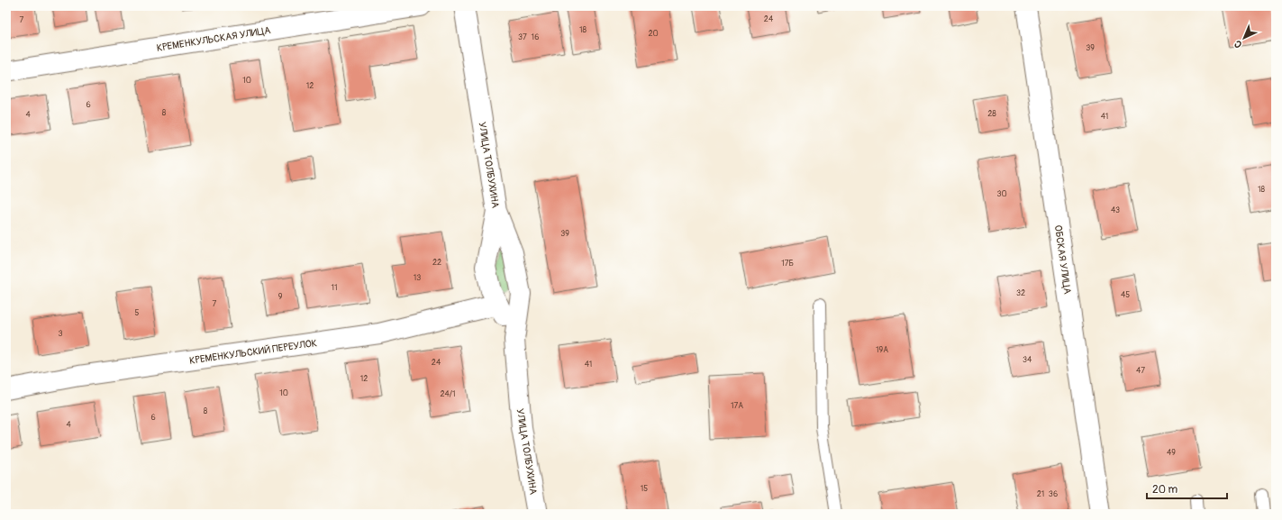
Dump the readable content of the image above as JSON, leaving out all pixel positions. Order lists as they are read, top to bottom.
{
  "streets": {
    "street": [
      "КРЕМЕНКУЛЬСКАЯ УЛИЦА",
      "УЛИЦА ТОЛБУХИНА",
      "ОБСКАЯ УЛИЦА",
      "КРЕМЕНКУЛЬСКИЙ ПЕРЕУЛОК"
    ]
  },
  "house_numbers": [
    "24",
    "7",
    "18",
    "20",
    "37",
    "16",
    "39",
    "10",
    "12",
    "6",
    "8",
    "28",
    "4",
    "41",
    "18",
    "30",
    "43",
    "39",
    "22",
    "17Б",
    "13",
    "11",
    "32",
    "45",
    "9",
    "7",
    "5",
    "3",
    "19А",
    "34",
    "24",
    "41",
    "47",
    "12",
    "10",
    "24/1",
    "17А",
    "8",
    "6",
    "4",
    "49",
    "15",
    "21",
    "36"
  ],
  "scale_bar": "20 m",
  "north": "bottom left"
}
